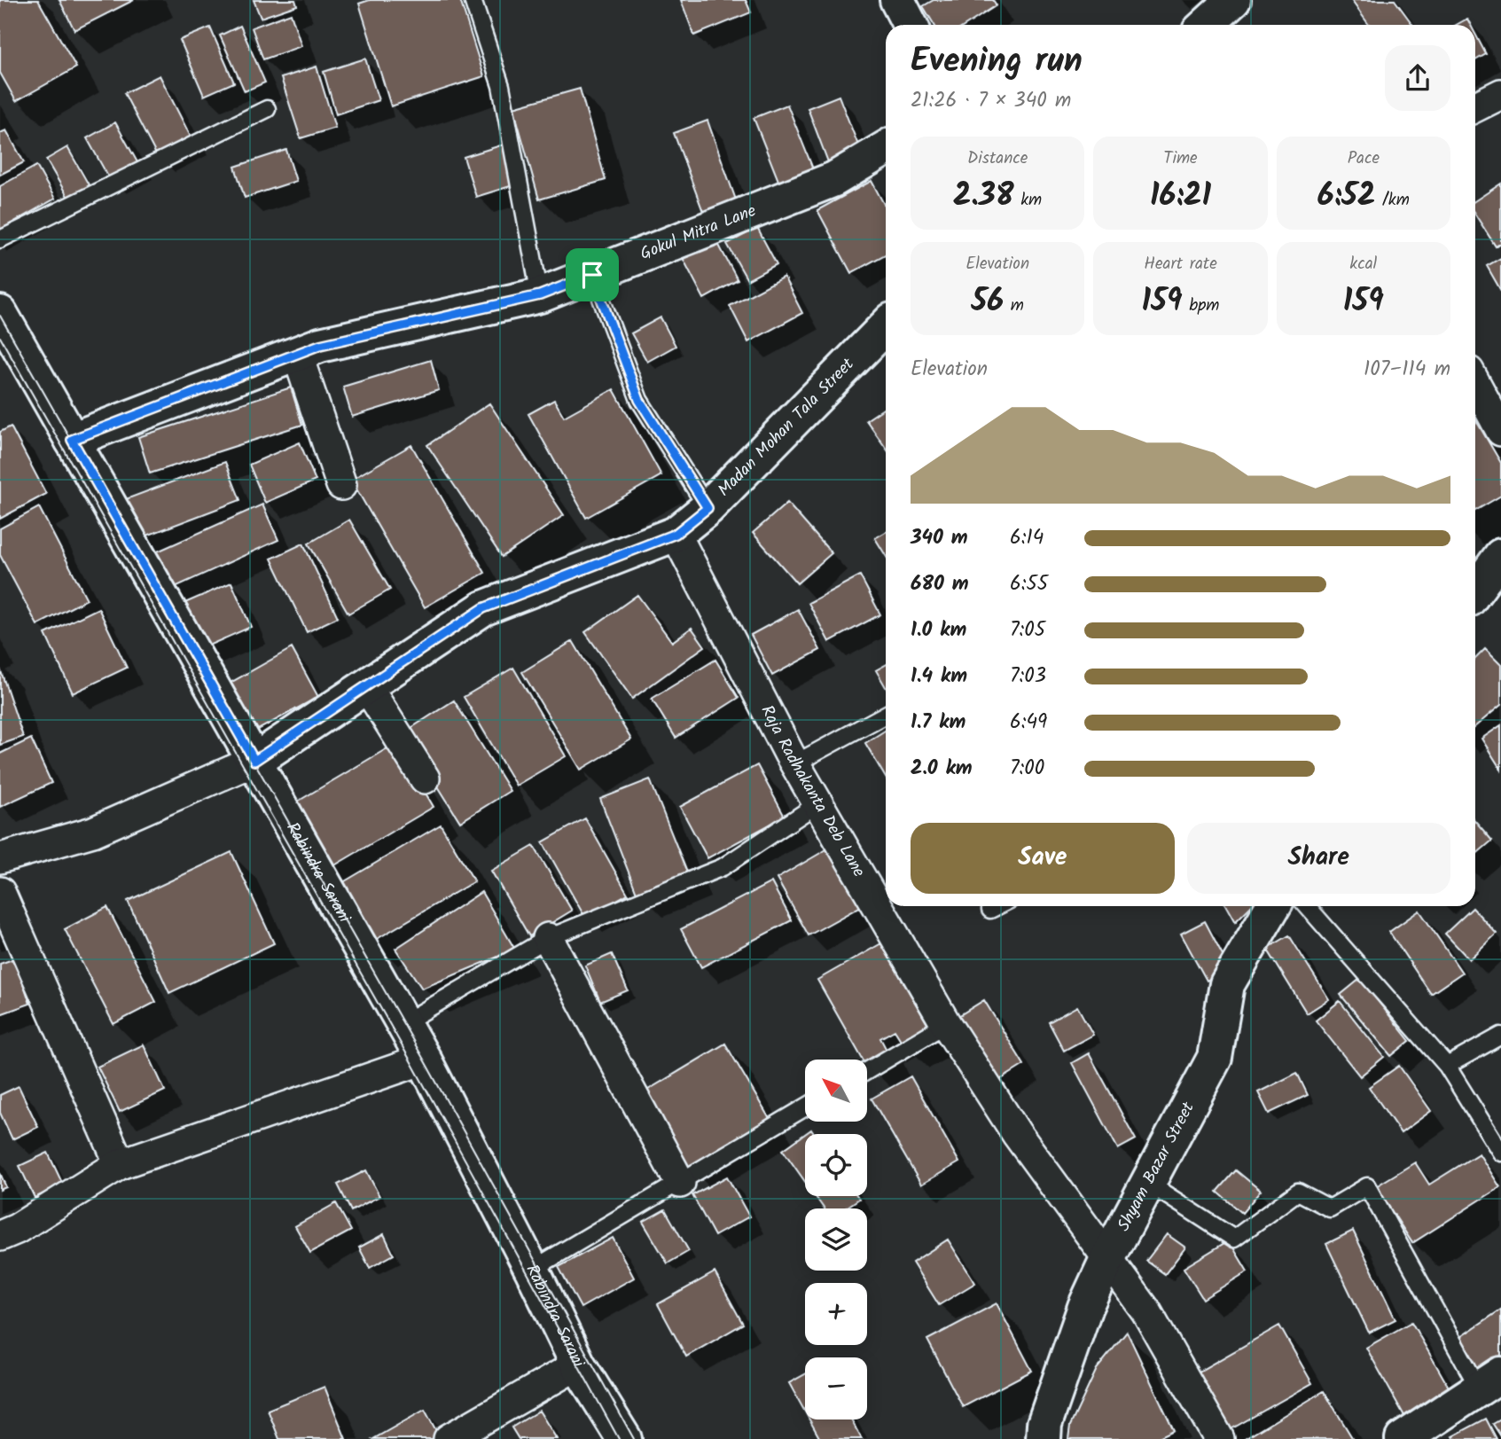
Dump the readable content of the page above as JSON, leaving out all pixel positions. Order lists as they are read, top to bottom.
{
  "streets": {
    "street": [
      "Gokul Mitra Lane",
      "Madan Mohan Tala Street",
      "Raja Radhakanta Deb Lane",
      "Rabindra Sarani",
      "Shyam Bazar Street"
    ]
  },
  "crossings": [
    ["Gokul Mitra Lane", "Rabindra Sarani"],
    ["Madan Mohan Tala Street", "Raja Radhakanta Deb Lane"],
    ["Madan Mohan Tala Street", "Rabindra Sarani"],
    ["Raja Radhakanta Deb Lane", "Shyam Bazar Street"]
  ],
  "north": "top left",
  "page": {
    "heading": ["Evening run", "21:26 · 7 × 340 m"],
    "stats": [
      ["Distance", "2.38 km"],
      ["Time", "16:21"],
      ["Pace", "6:52 /km"],
      ["Elevation", "56 m"],
      ["Heart rate", "159 bpm"],
      ["kcal", "159"]
    ],
    "chart": ["Elevation", "107–114 m"],
    "list": [
      {
        "name": "340 m",
        "note": "6:14"
      },
      {
        "name": "680 m",
        "note": "6:55"
      },
      {
        "name": "1.0 km",
        "note": "7:05"
      },
      {
        "name": "1.4 km",
        "note": "7:03"
      },
      {
        "name": "1.7 km",
        "note": "6:49"
      },
      {
        "name": "2.0 km",
        "note": "7:00"
      }
    ],
    "buttons": ["Save", "Share"],
    "map_buttons": ["+", "−"]
  }
}
